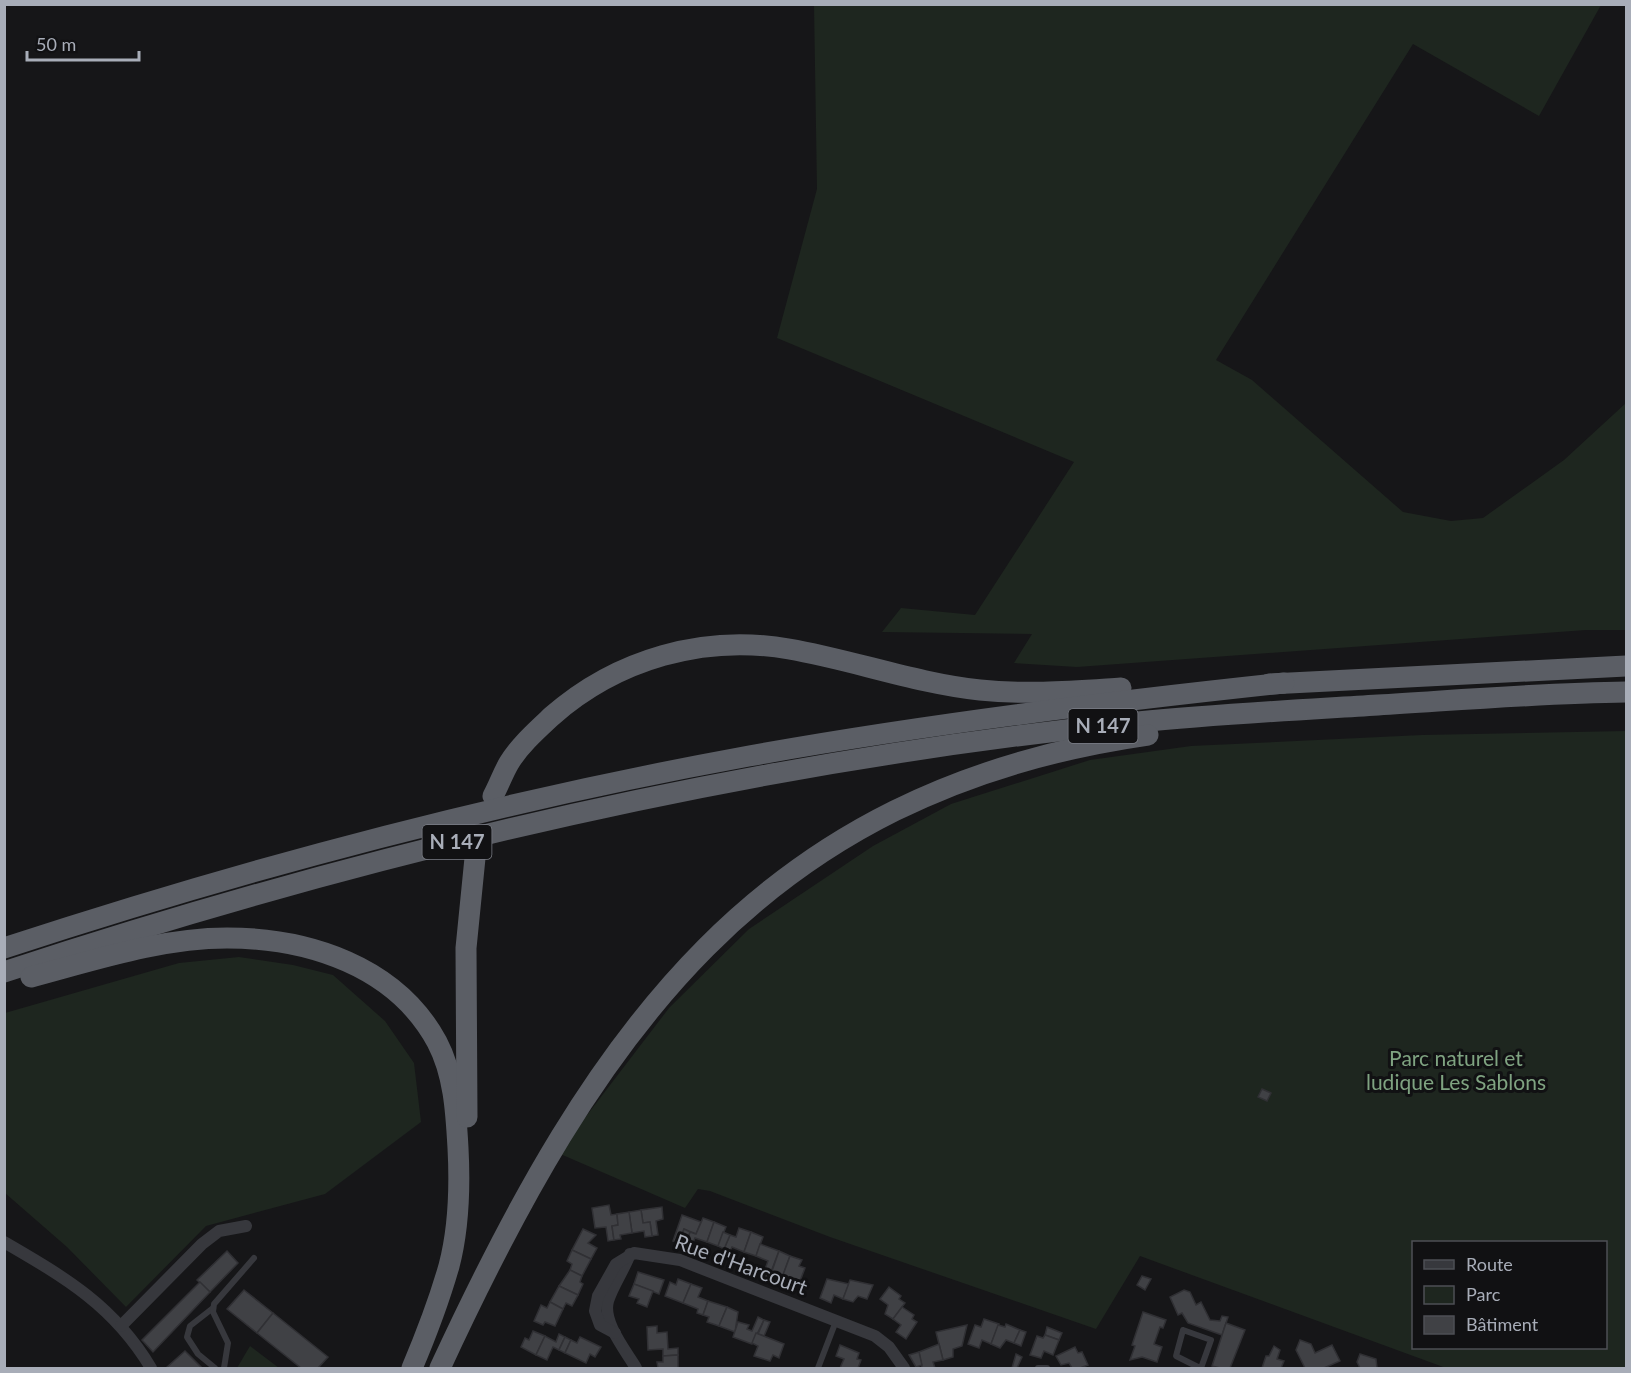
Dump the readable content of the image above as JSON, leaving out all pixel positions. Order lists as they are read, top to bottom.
{
  "streets": {
    "highway": ["N 147"],
    "street": ["Rue d'Harcourt"]
  },
  "parks": ["Parc naturel et ludique Les Sablons"],
  "legend": ["Route", "Parc", "Bâtiment"],
  "scale_bar": "50 m"
}
